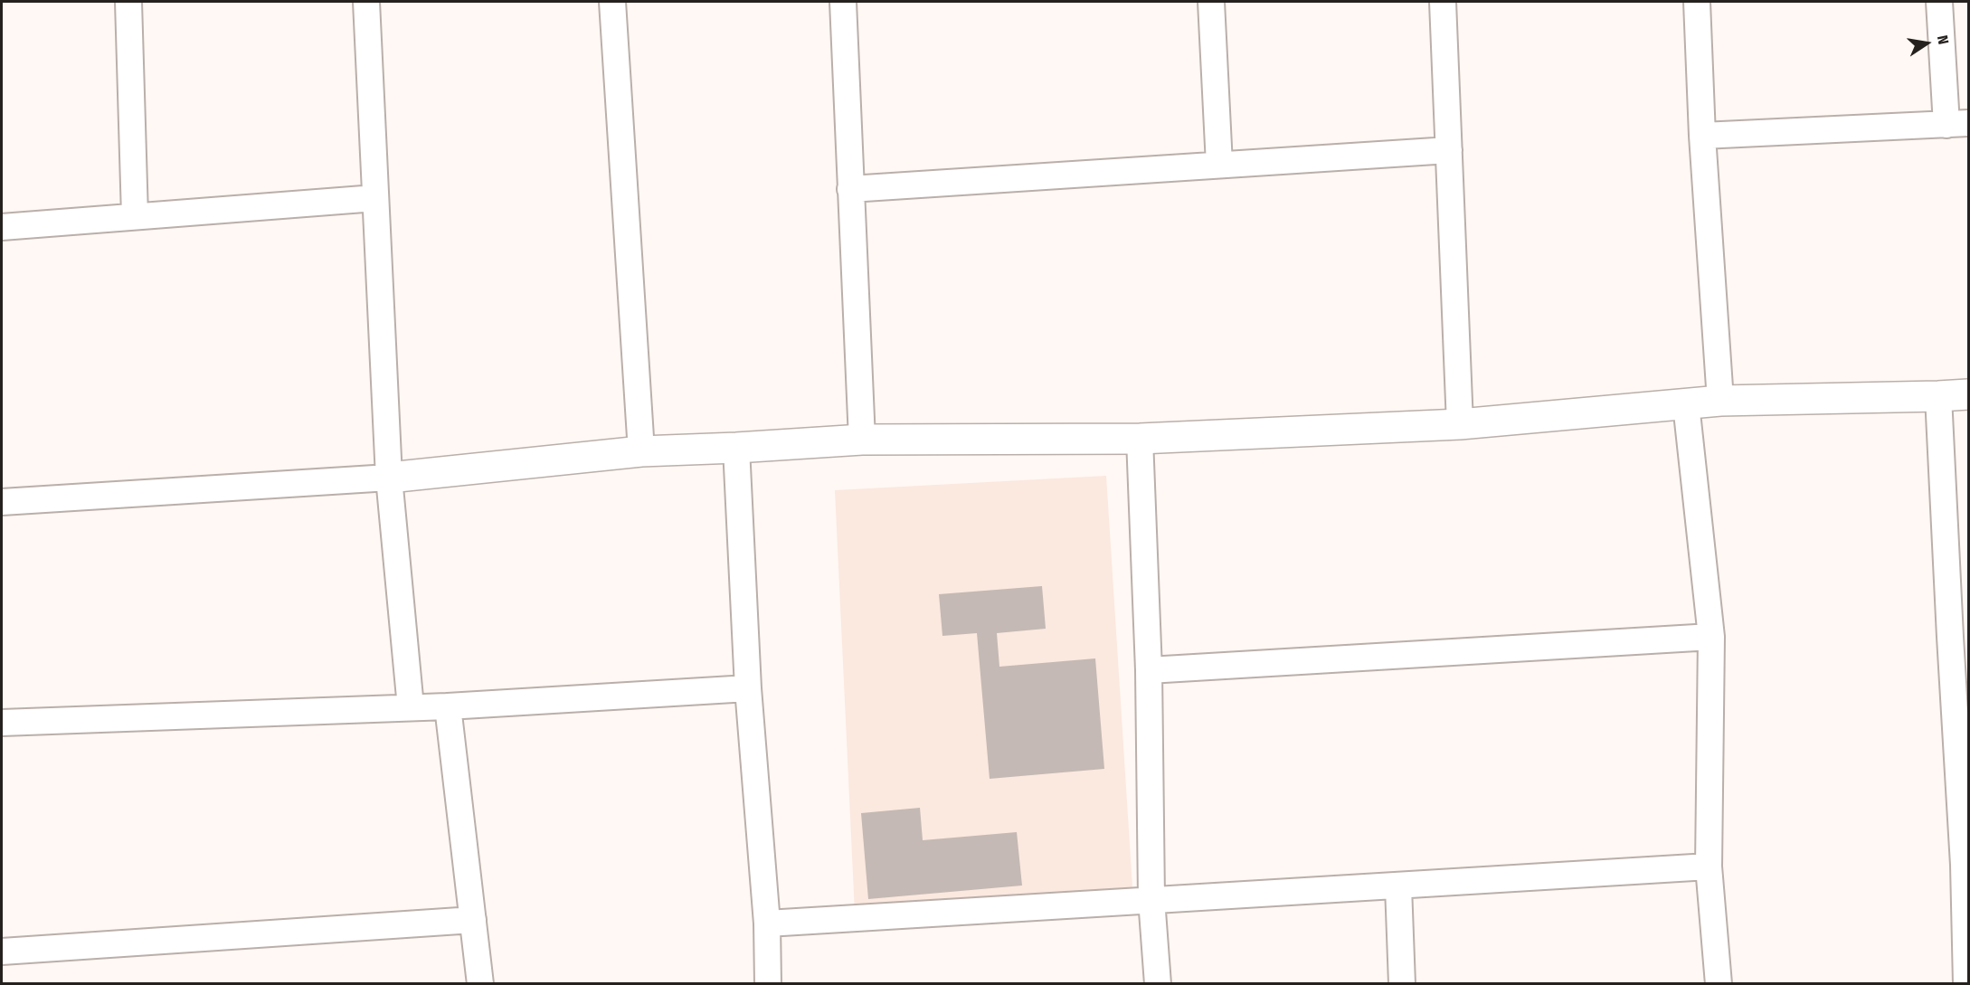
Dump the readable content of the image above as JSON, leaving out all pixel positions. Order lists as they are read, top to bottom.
{
  "north": "right"
}
